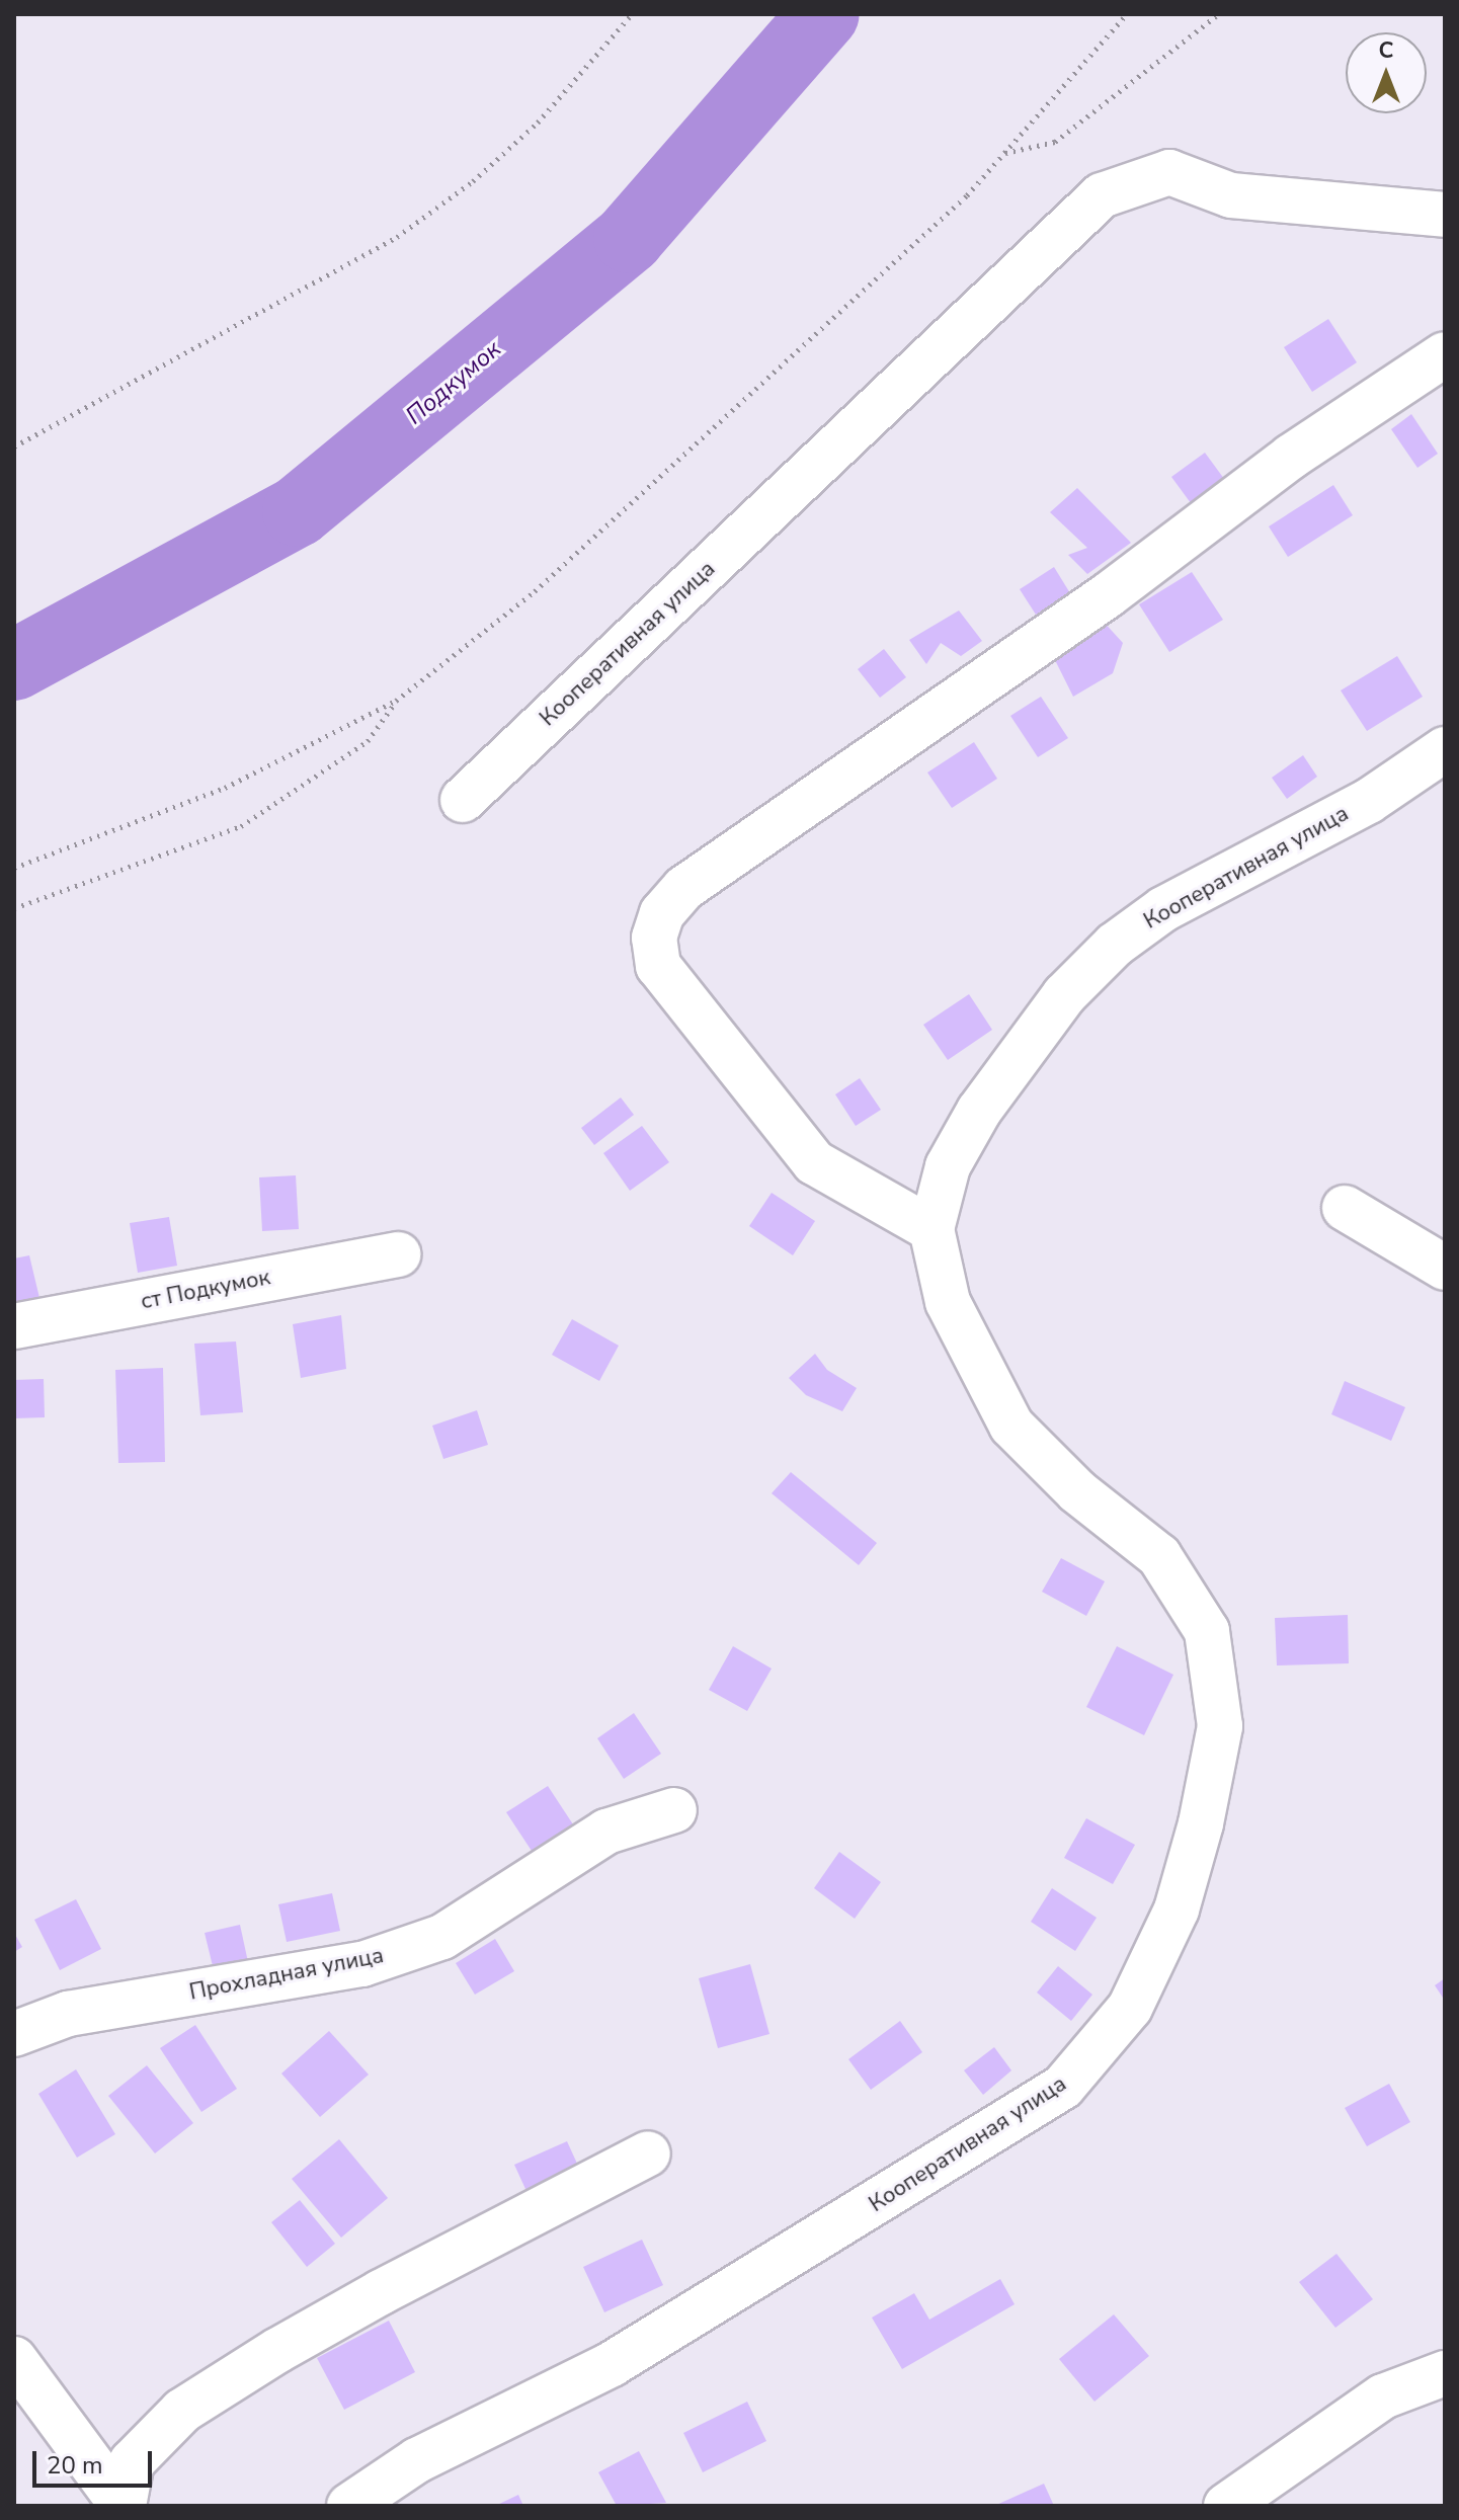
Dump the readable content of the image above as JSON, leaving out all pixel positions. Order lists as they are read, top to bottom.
{
  "streets": {
    "street": ["Кооперативная улица", "ст Подкумок", "Прохладная улица"]
  },
  "water": ["Подкумок"],
  "scale_bar": "20 m",
  "north": "top"
}
